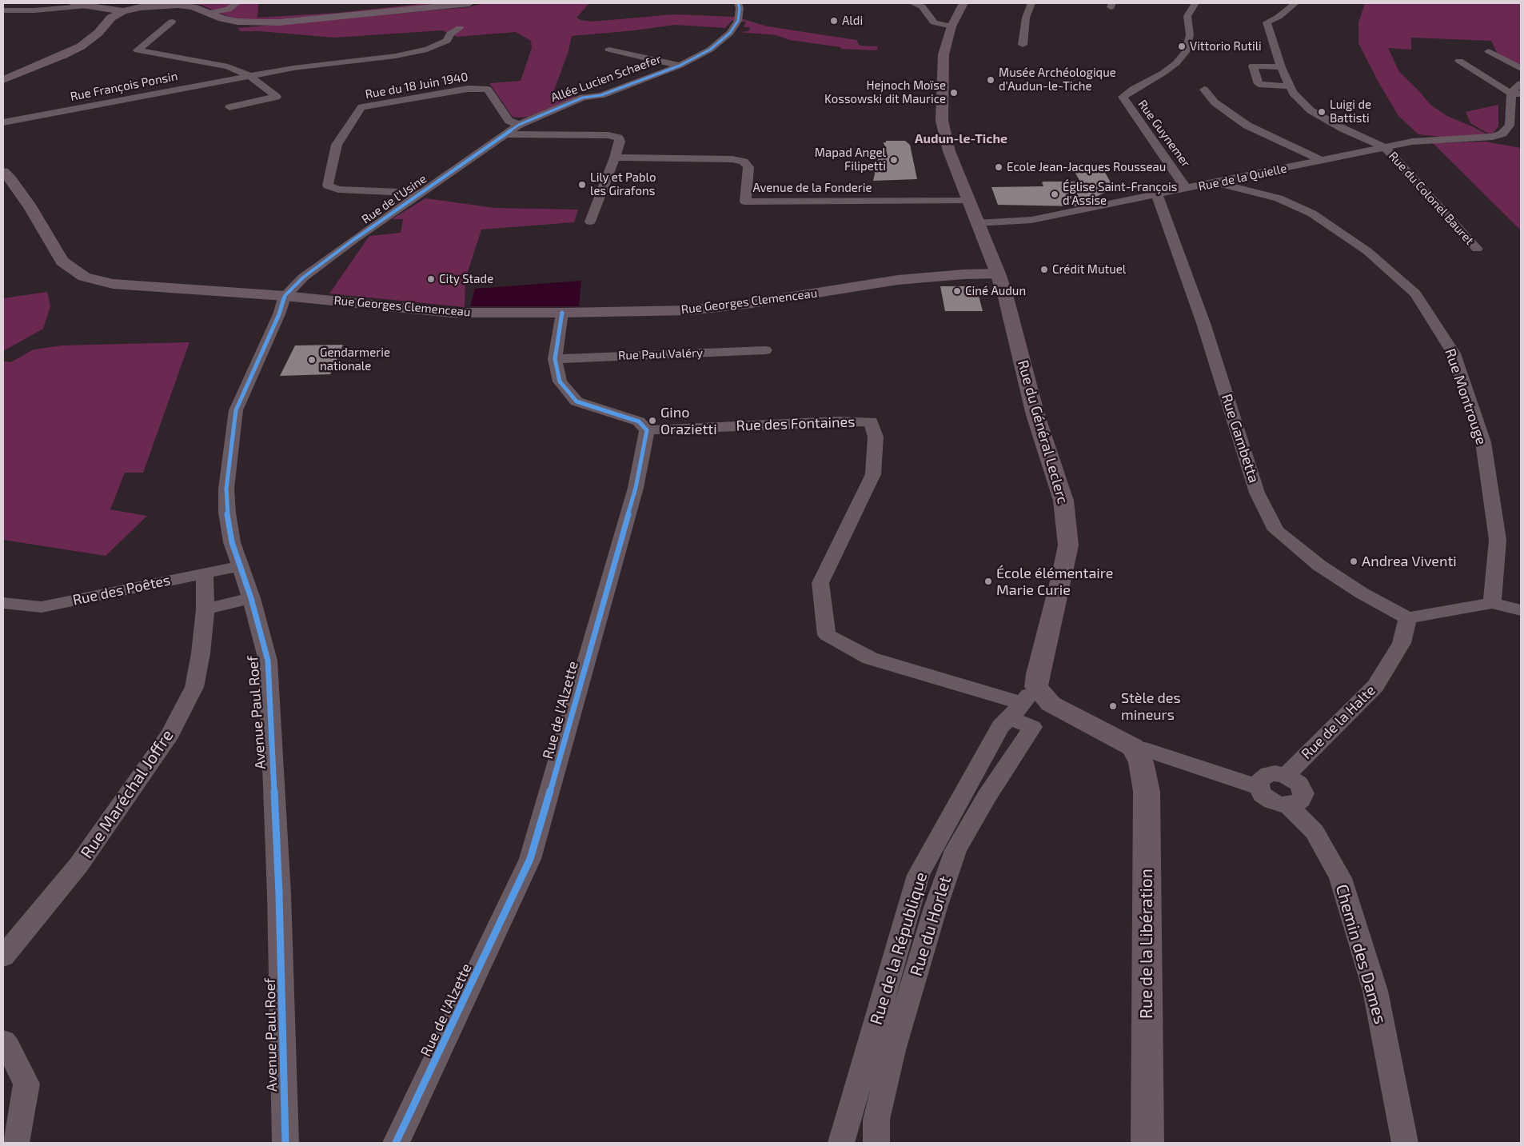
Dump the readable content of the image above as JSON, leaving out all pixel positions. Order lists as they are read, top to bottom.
{
  "streets": {
    "main road": ["Rue Georges Clemenceau", "Rue du Général Leclerc", "Rue de la Libération"],
    "street": [
      "Allée Lucien Schaefer",
      "Rue du 18 Juin 1940",
      "Rue François Ponsin",
      "Rue Guynemer",
      "Rue de la Quielle",
      "Avenue de la Fonderie",
      "Rue du Colonel Bauret",
      "Rue de l'Usine",
      "Rue Paul Valéry",
      "Rue Montrouge",
      "Rue des Fontaines",
      "Rue Gambetta",
      "Rue des Poêtes",
      "Rue de l'Alzette",
      "Avenue Paul Roef",
      "Rue de la Halte",
      "Rue Maréchal Joffre",
      "Rue du Horlet",
      "Rue de la République",
      "Chemin des Dames"
    ]
  },
  "crossings": [
    ["Allée Lucien Schaefer", "Rue du 18 Juin 1940"],
    ["Allée Lucien Schaefer", "Rue de l'Usine"],
    ["Rue du 18 Juin 1940", "Rue de l'Usine"],
    ["Rue Guynemer", "Rue de la Quielle"],
    ["Rue de la Quielle", "Rue du Colonel Bauret"],
    ["Rue de la Quielle", "Rue Montrouge"],
    ["Rue de la Quielle", "Rue du Général Leclerc"],
    ["Rue de la Quielle", "Rue Gambetta"],
    ["Avenue de la Fonderie", "Rue du Général Leclerc"],
    ["Rue de l'Usine", "Rue Georges Clemenceau"],
    ["Rue de l'Usine", "Avenue Paul Roef"],
    ["Rue Georges Clemenceau", "Rue du Général Leclerc"],
    ["Rue Georges Clemenceau", "Avenue Paul Roef"],
    ["Rue des Fontaines", "Rue du Général Leclerc"],
    ["Rue des Fontaines", "Rue de l'Alzette"],
    ["Rue des Fontaines", "Rue du Horlet"],
    ["Rue des Fontaines", "Rue de la République"],
    ["Rue du Général Leclerc", "Rue du Horlet"],
    ["Rue du Général Leclerc", "Rue de la République"],
    ["Rue Gambetta", "Rue de la Halte"],
    ["Rue des Poêtes", "Avenue Paul Roef"],
    ["Rue des Poêtes", "Rue Maréchal Joffre"],
    ["Rue de la Halte", "Chemin des Dames"],
    ["Rue du Horlet", "Rue de la République"]
  ],
  "districts": ["Audun-le-Tiche"],
  "places": [
    "Aldi",
    "Vittorio Rutili",
    "Musée Archéologique d'Audun-le-Tiche",
    "Hejnoch Moïse Kossowski dit Maurice",
    "Luigi de Battisti",
    "Mapad Angel Filipetti",
    "Ecole Jean-Jacques Rousseau",
    "Lily et Pablo les Girafons",
    "Église Saint-François d'Assise",
    "Crédit Mutuel",
    "City Stade",
    "Ciné Audun",
    "Gendarmerie nationale",
    "Gino Orazietti",
    "Andrea Viventi",
    "École élémentaire Marie Curie",
    "Stèle des mineurs"
  ]
}
